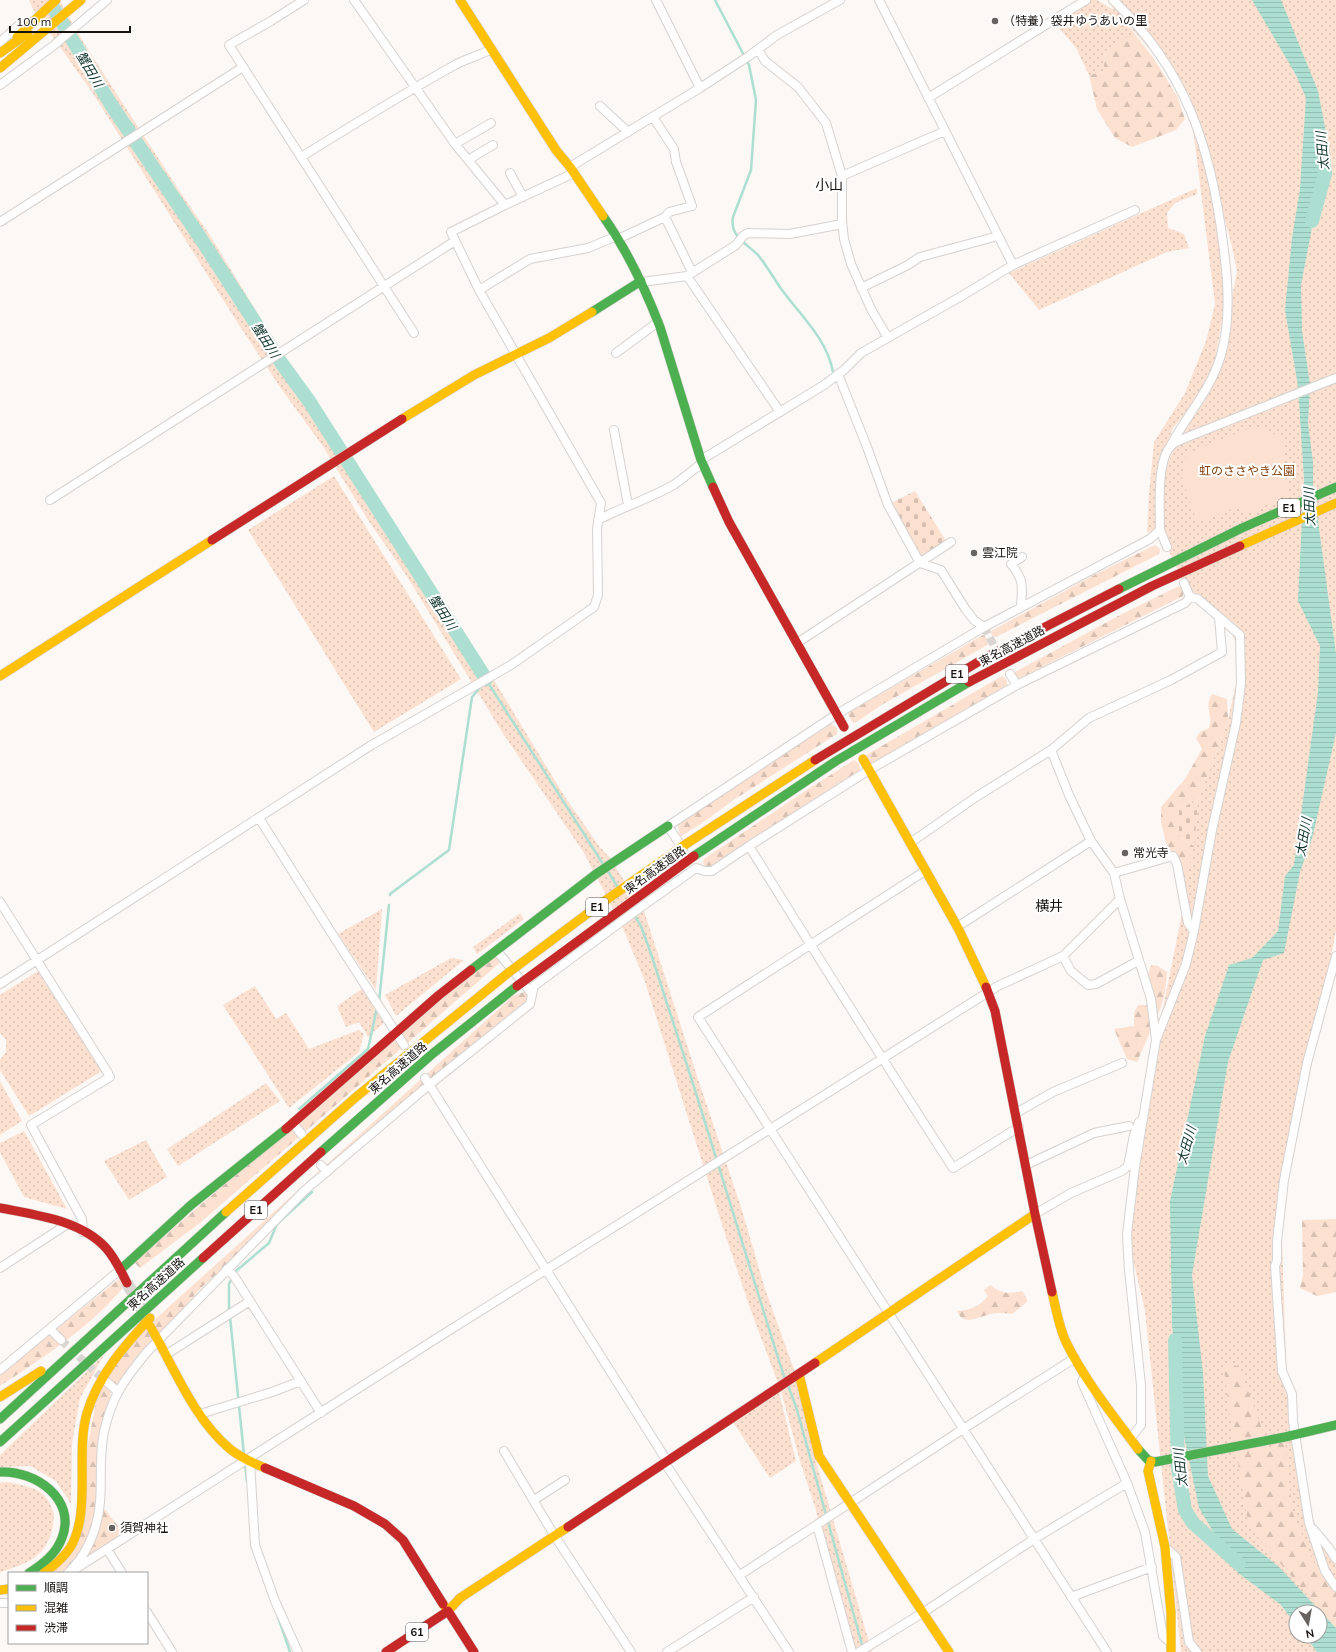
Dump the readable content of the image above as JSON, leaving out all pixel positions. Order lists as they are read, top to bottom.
{
  "streets": {
    "main road": ["E1", "東名高速道路", "61"]
  },
  "districts": ["小山", "横井"],
  "water": ["蟹田川", "太田川"],
  "parks": ["虹のささやき公園"],
  "places": [
    "（特養）袋井ゆうあいの里",
    "雲江院",
    "常光寺",
    "須賀神社"
  ],
  "legend": ["順調", "混雑", "渋滞"],
  "scale_bar": "100 m",
  "north": "bottom"
}
